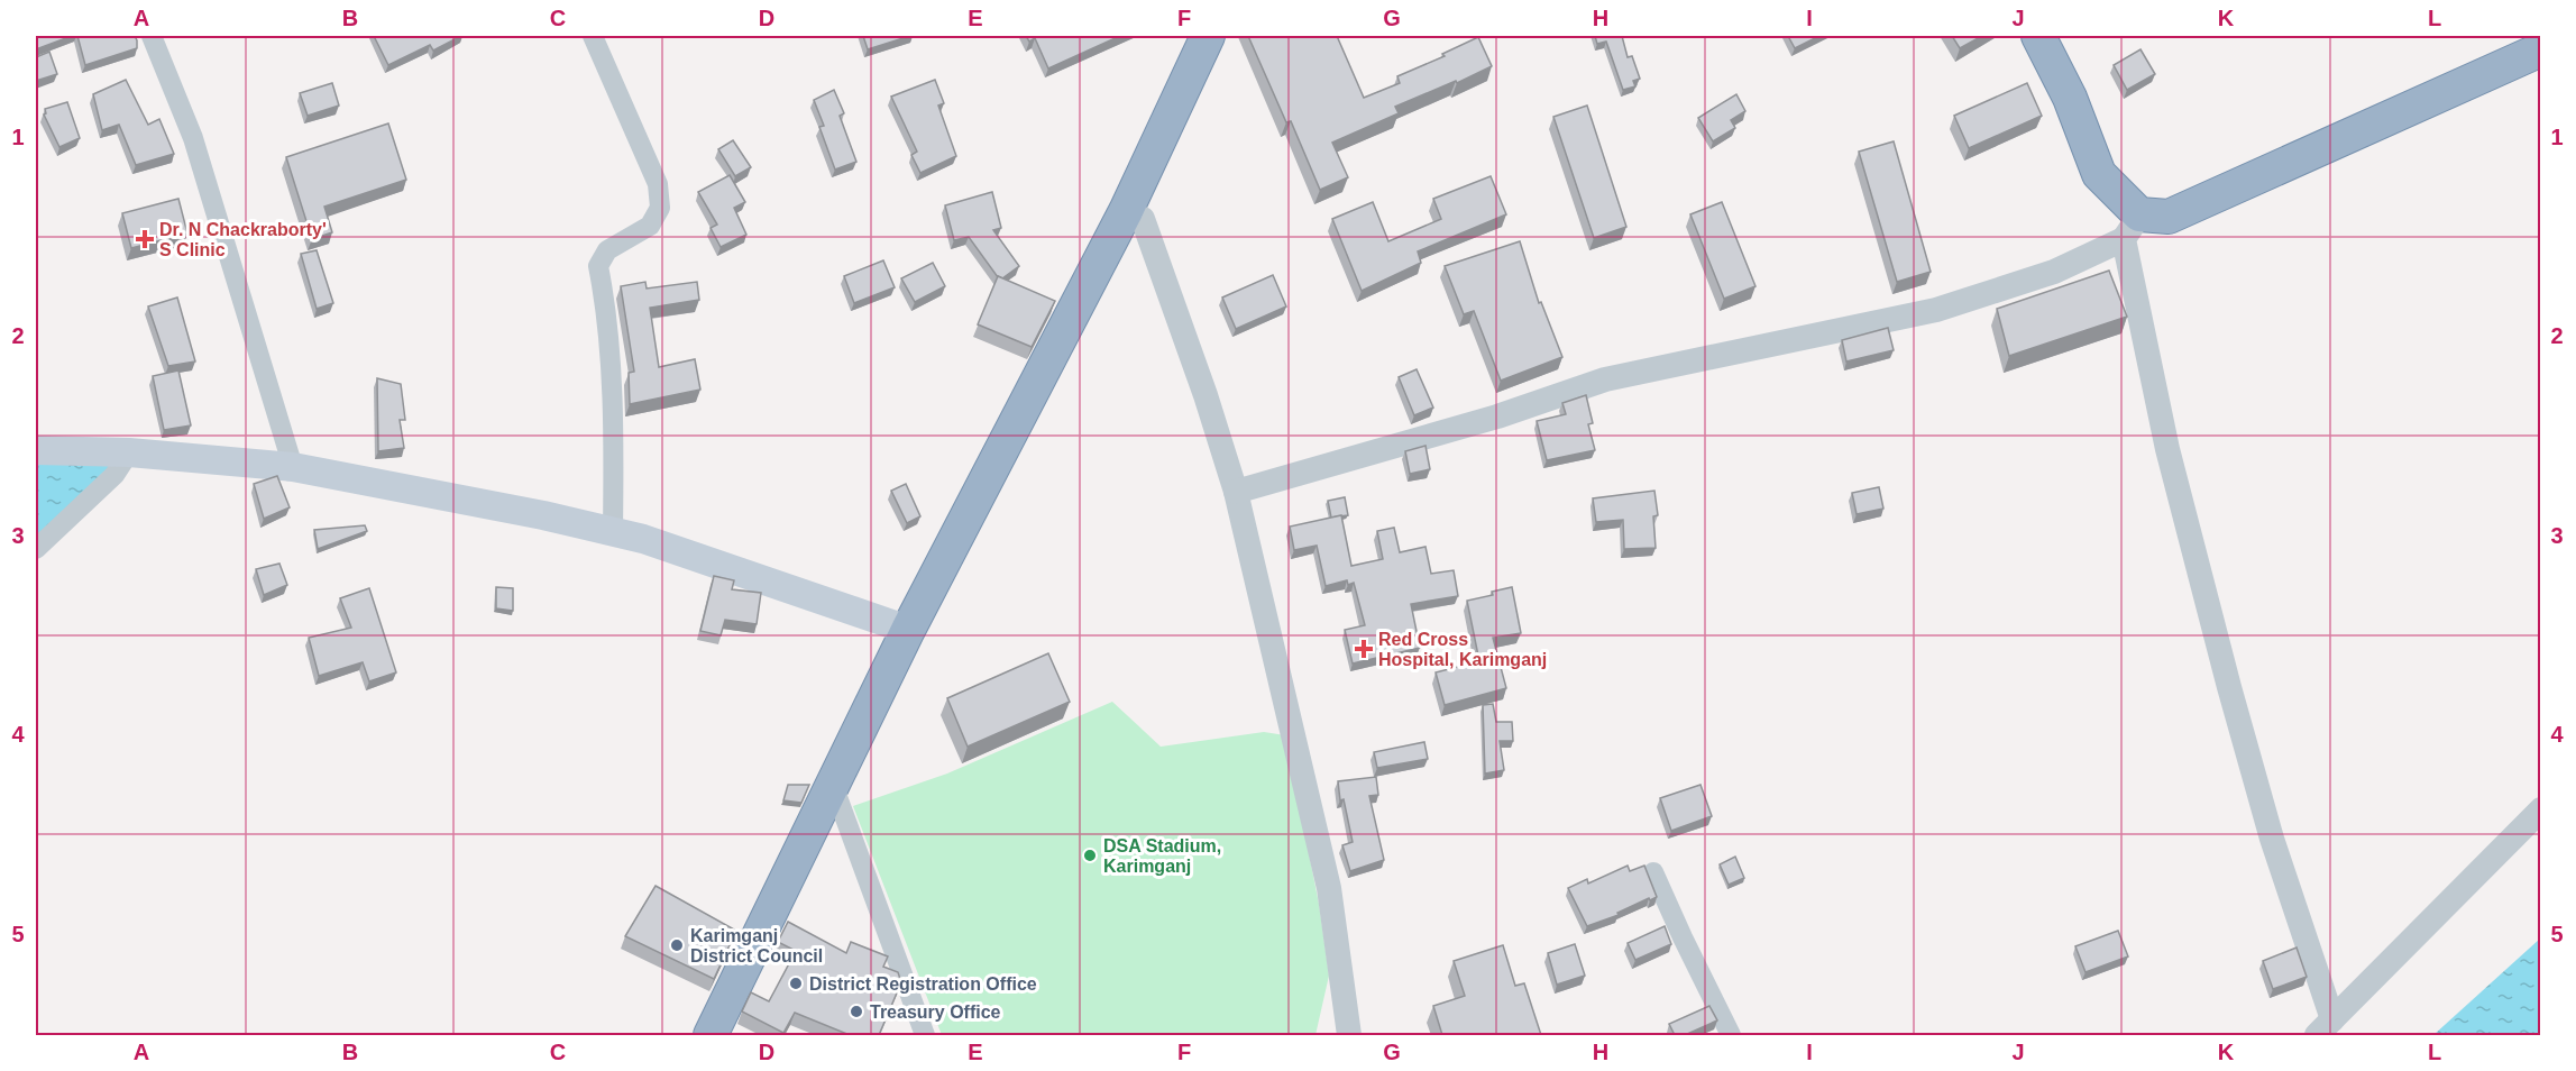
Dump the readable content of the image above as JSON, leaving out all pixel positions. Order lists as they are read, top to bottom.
{
  "places": {
    "health": ["Dr. N Chackraborty' S Clinic", "Red Cross Hospital, Karimganj"],
    "other": [
      "DSA Stadium, Karimganj",
      "Karimganj District Council",
      "District Registration Office",
      "Treasury Office"
    ]
  },
  "grid": {
    "columns": [
      "A",
      "B",
      "C",
      "D",
      "E",
      "F",
      "G",
      "H",
      "I",
      "J",
      "K",
      "L"
    ],
    "rows": [
      "1",
      "2",
      "3",
      "4",
      "5"
    ]
  }
}
